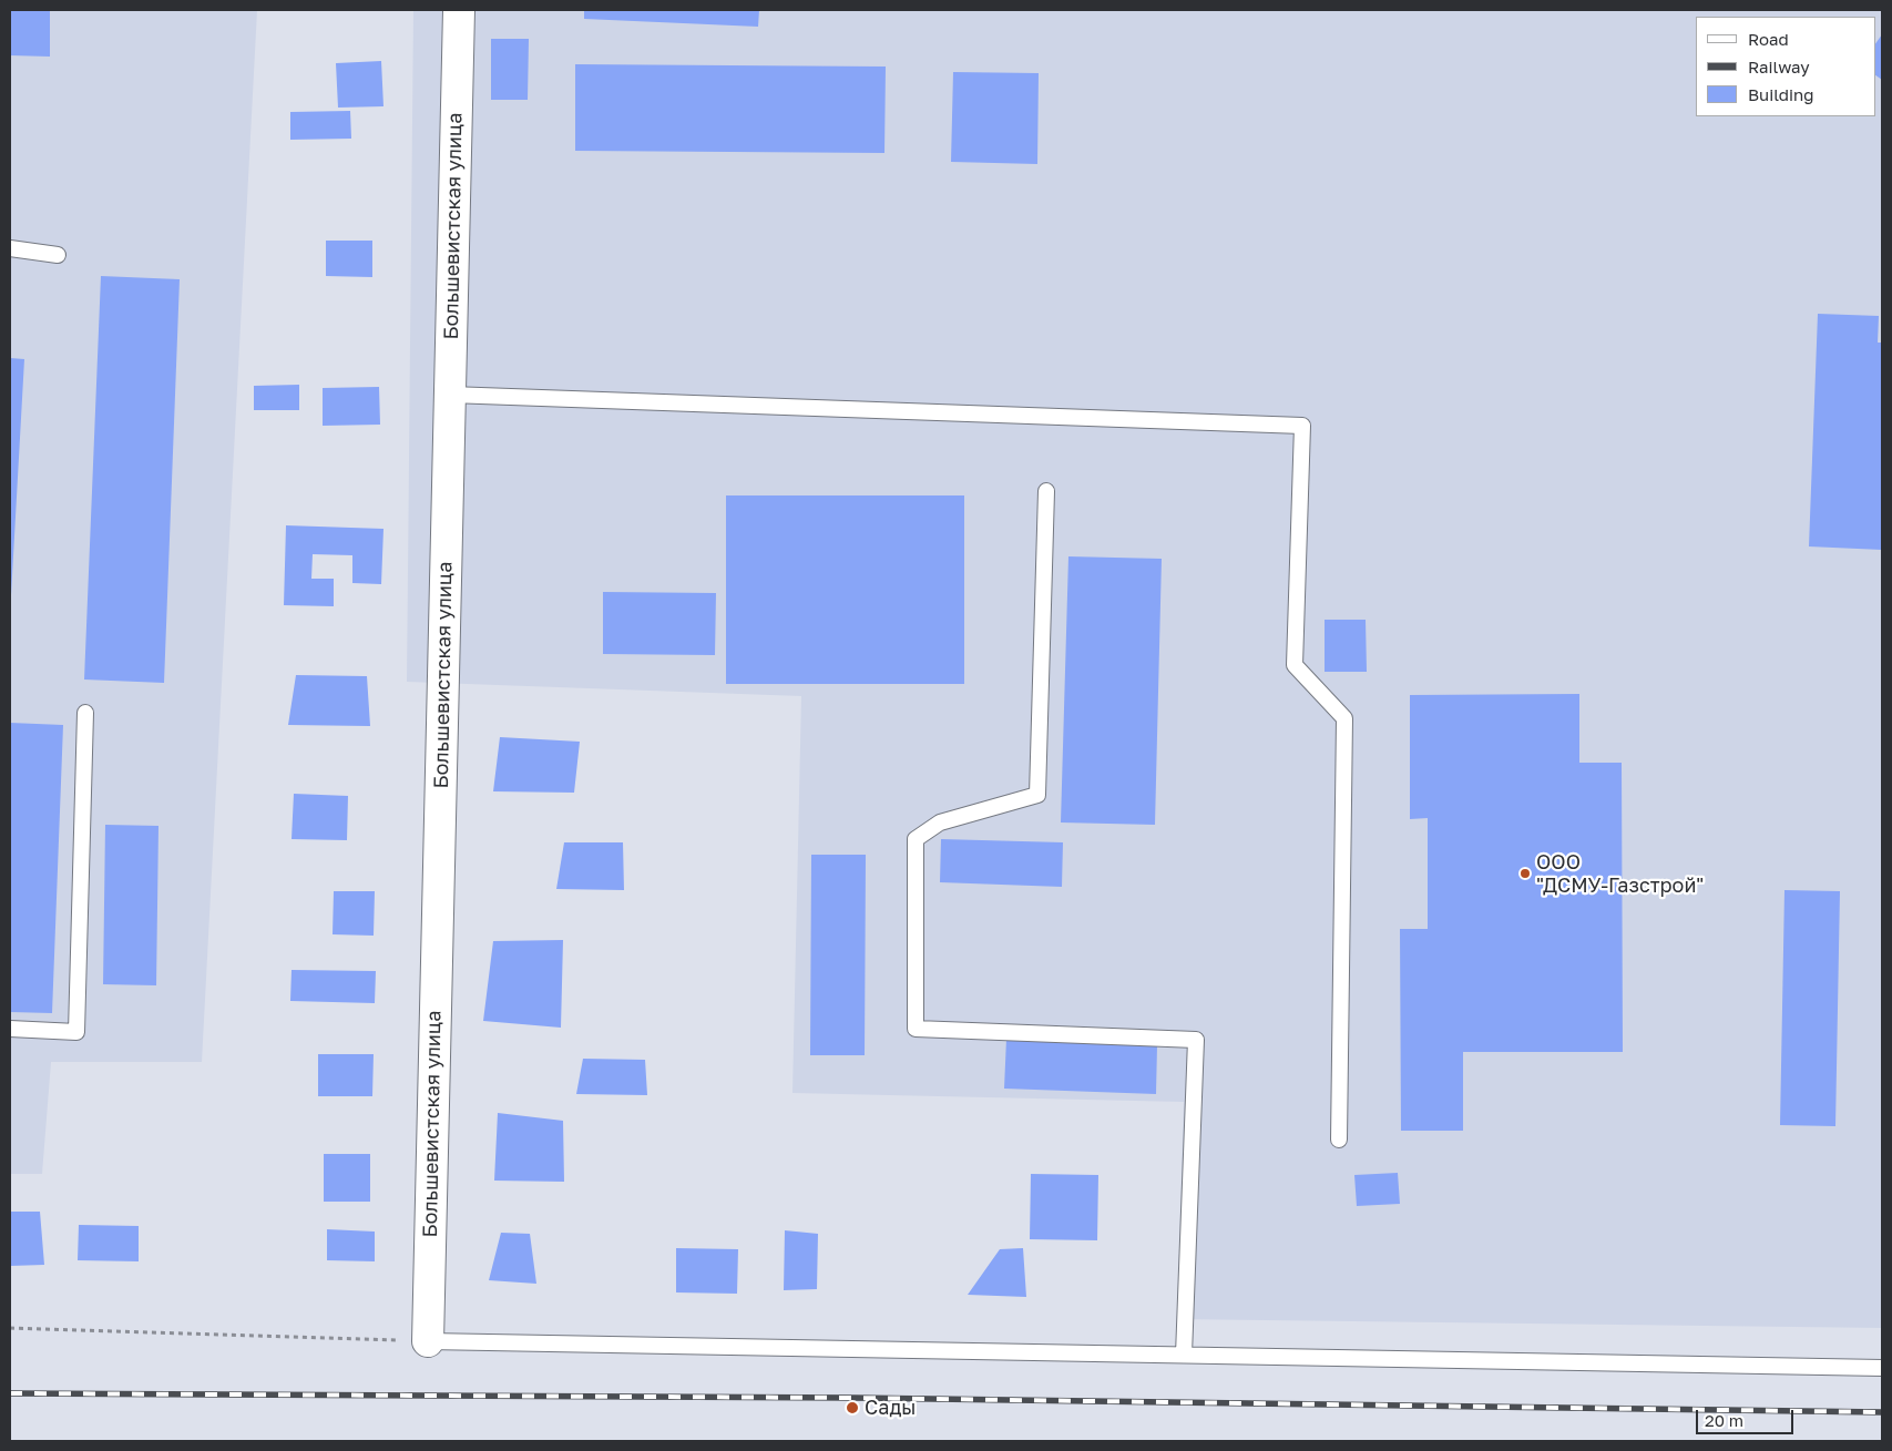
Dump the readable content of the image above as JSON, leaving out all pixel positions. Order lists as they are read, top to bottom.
{
  "streets": {
    "street": ["Большевистская улица"]
  },
  "places": ["ООО \"ДСМУ-Газстрой\"", "Сады"],
  "legend": ["Road", "Railway", "Building"],
  "scale_bar": "20 m"
}
